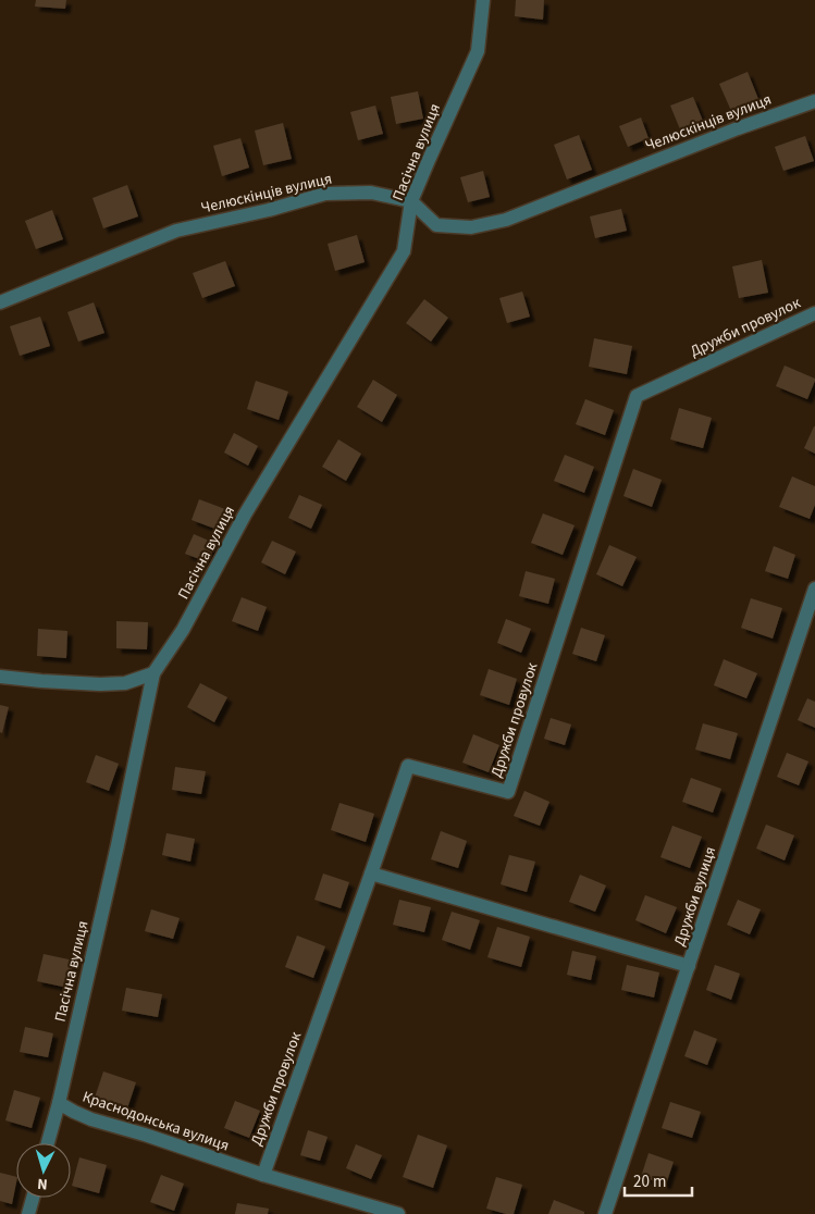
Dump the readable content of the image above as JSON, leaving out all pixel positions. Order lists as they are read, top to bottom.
{
  "streets": {
    "street": [
      "Челюскінців вулиця",
      "Пасічна вулиця",
      "Дружби провулок",
      "Дружби вулиця",
      "Краснодонська вулиця"
    ]
  },
  "crossings": [
    ["Челюскінців вулиця", "Пасічна вулиця"],
    ["Пасічна вулиця", "Краснодонська вулиця"],
    ["Дружби провулок", "Краснодонська вулиця"]
  ],
  "scale_bar": "20 m",
  "north": "bottom"
}
